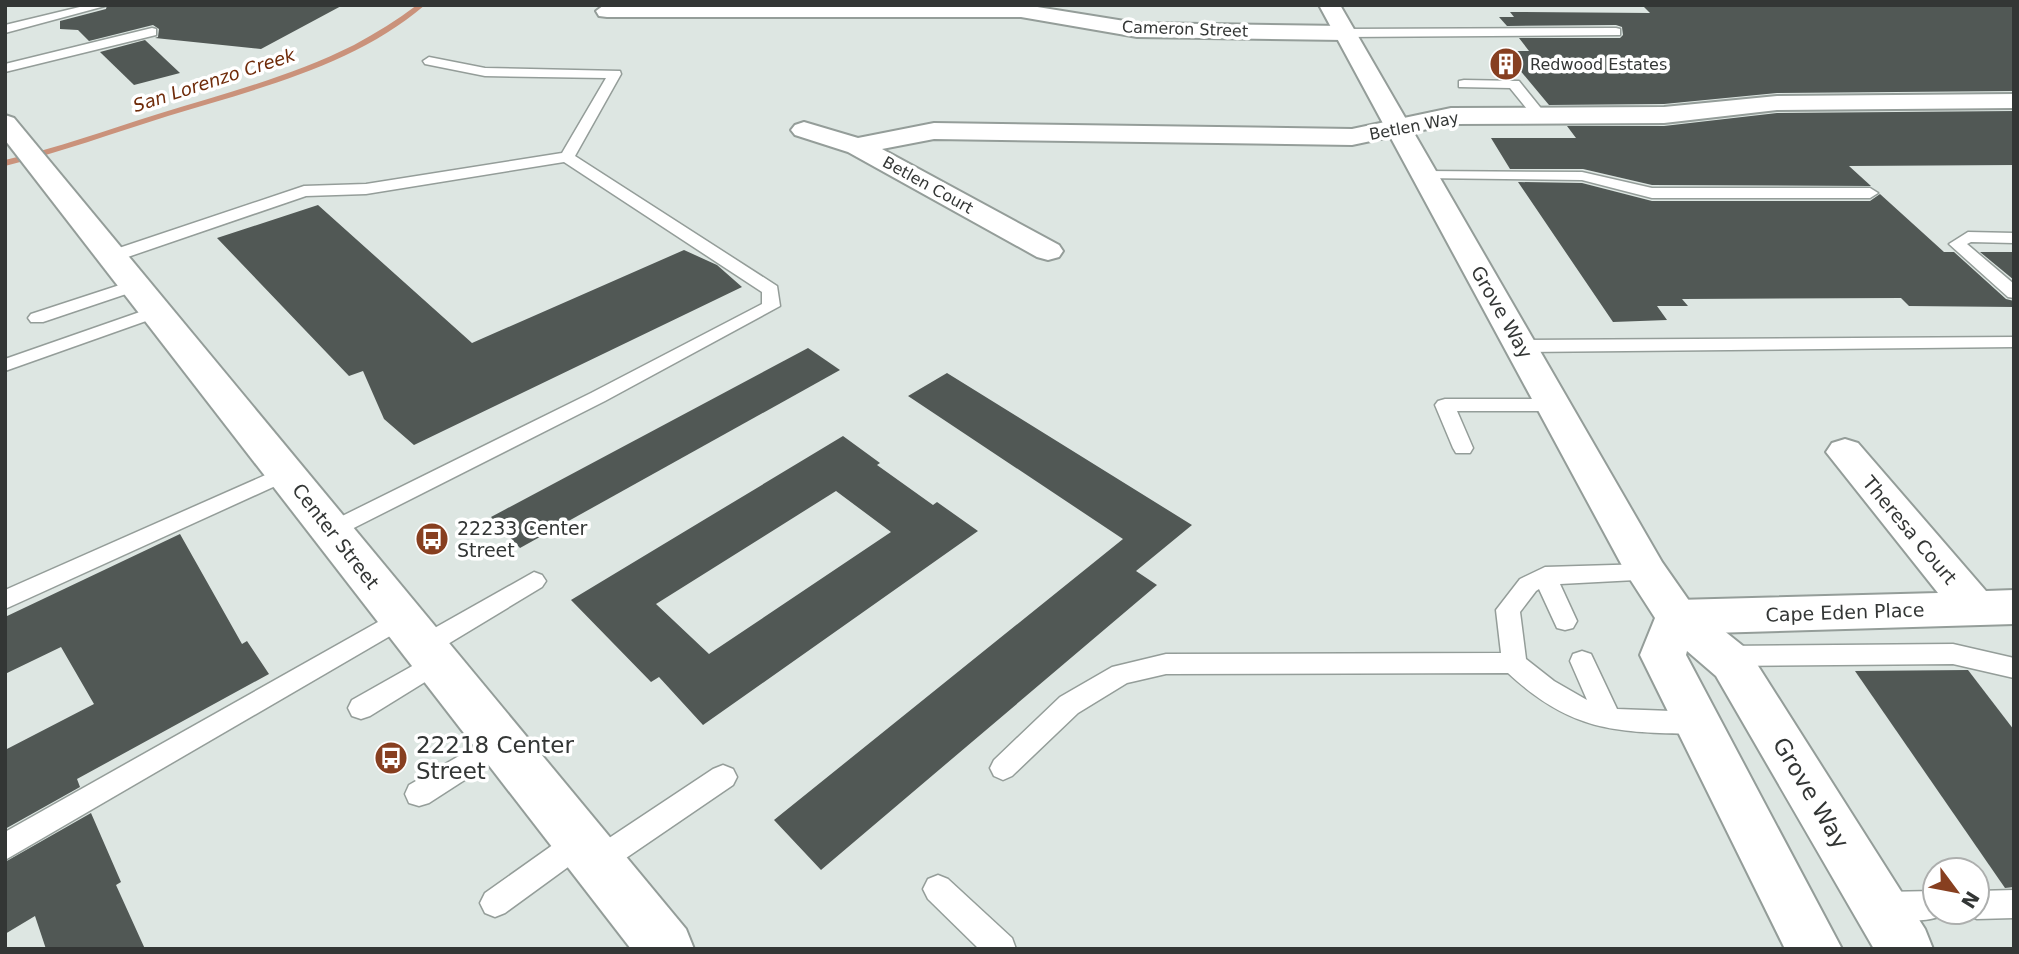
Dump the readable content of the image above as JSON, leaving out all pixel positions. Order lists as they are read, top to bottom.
{
  "streets": {
    "street": [
      "Cameron Street",
      "Betlen Way",
      "Betlen Court",
      "Grove Way",
      "Theresa Court",
      "Center Street",
      "Cape Eden Place"
    ]
  },
  "crossings": [
    ["Cameron Street", "Grove Way"],
    ["Betlen Way", "Betlen Court"],
    ["Betlen Way", "Grove Way"],
    ["Grove Way", "Cape Eden Place"],
    ["Theresa Court", "Cape Eden Place"]
  ],
  "water": ["San Lorenzo Creek"],
  "places": {
    "building": ["Redwood Estates"],
    "bus stop": ["22233 Center Street", "22218 Center Street"]
  },
  "north": "bottom right"
}
